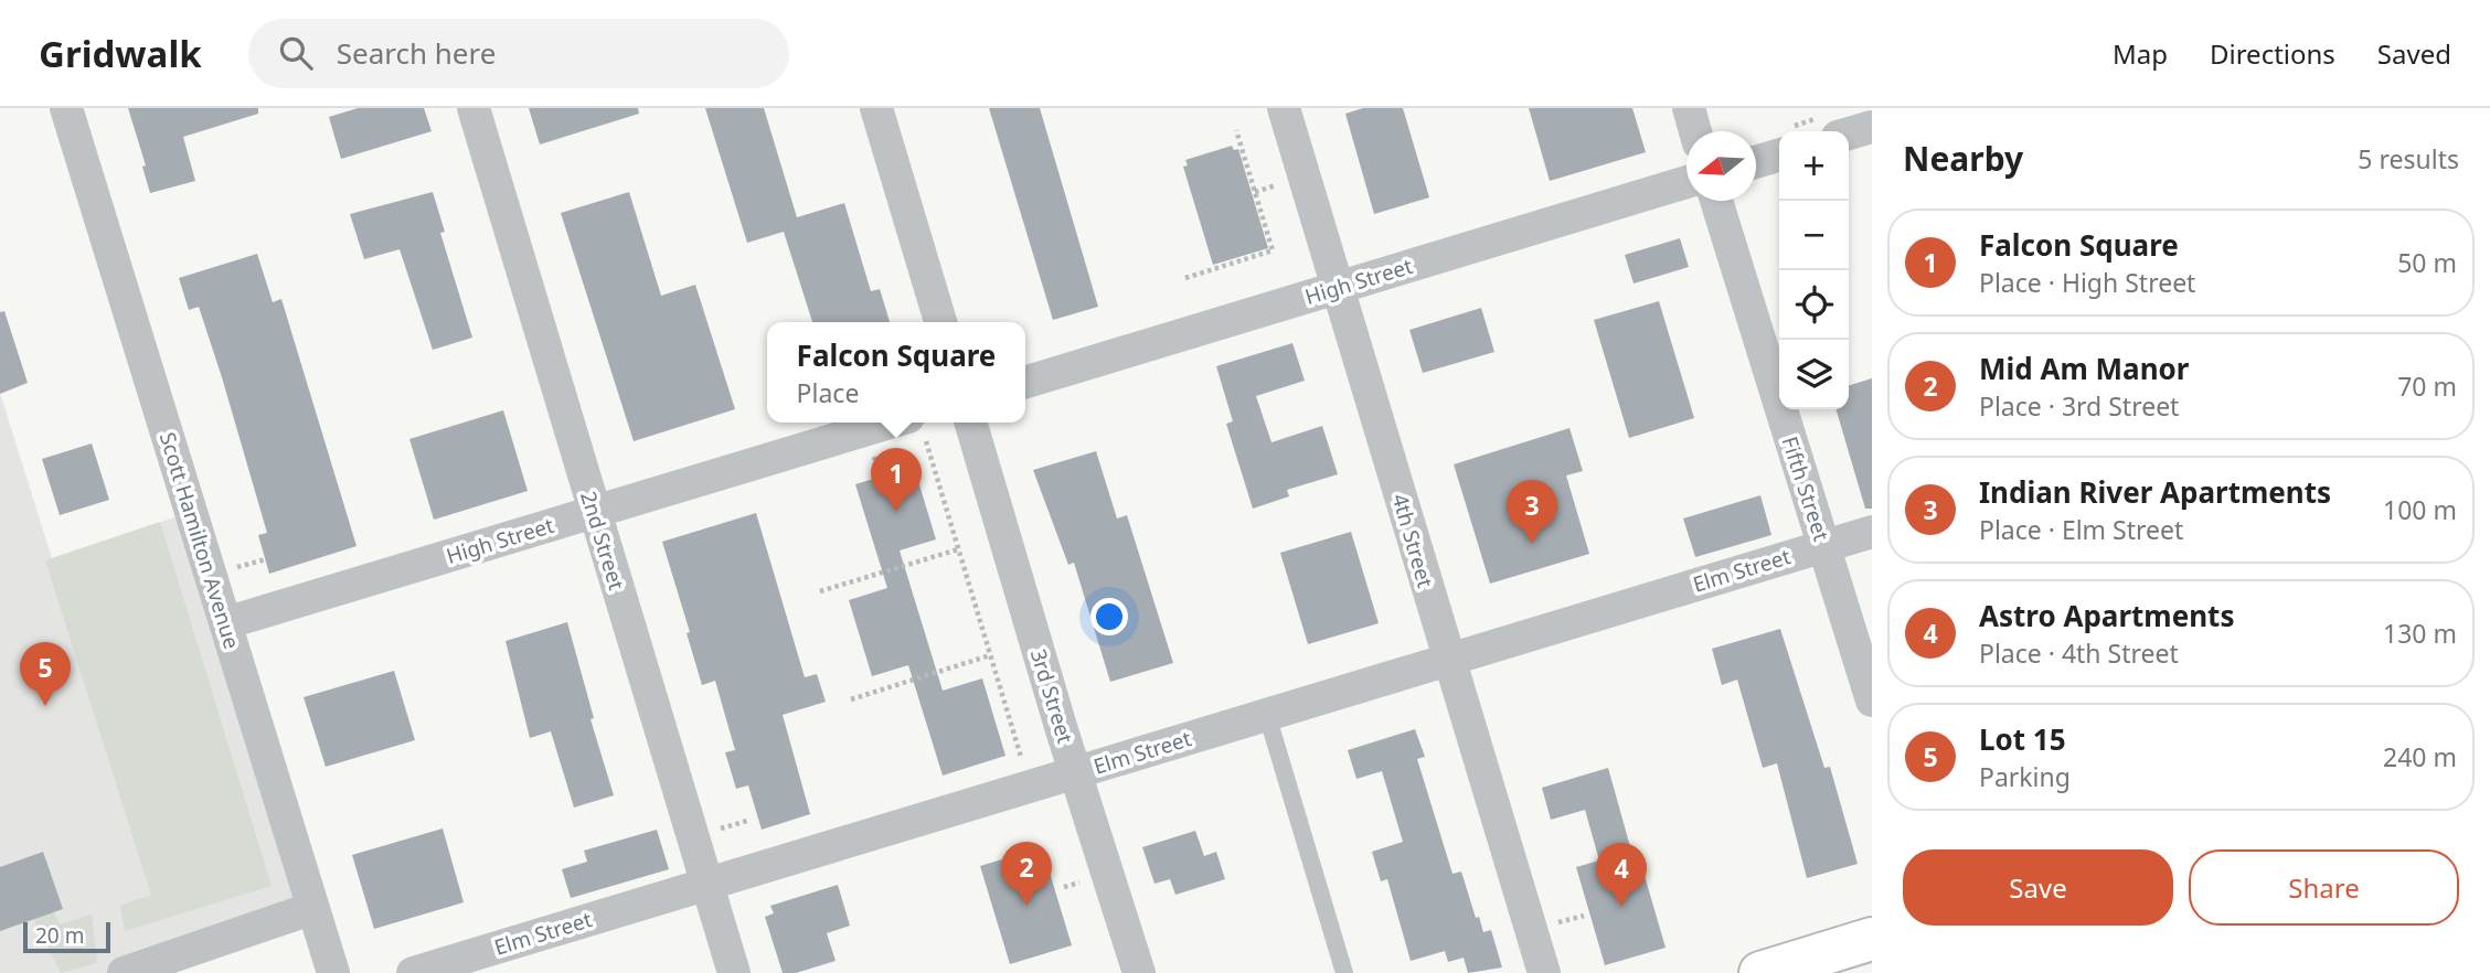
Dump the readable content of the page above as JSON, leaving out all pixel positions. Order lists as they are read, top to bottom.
{
  "streets": {
    "street": [
      "High Street",
      "Fifth Street",
      "Scott Hamilton Avenue",
      "2nd Street",
      "4th Street",
      "Elm Street",
      "3rd Street"
    ]
  },
  "crossings": [
    ["High Street", "Scott Hamilton Avenue"],
    ["High Street", "2nd Street"],
    ["High Street", "4th Street"],
    ["Fifth Street", "Elm Street"],
    ["2nd Street", "Elm Street"],
    ["4th Street", "Elm Street"],
    ["Elm Street", "3rd Street"]
  ],
  "scale_bar": "20 m",
  "north": "left",
  "page": {
    "header": "Gridwalk",
    "search": "Search here",
    "nav": ["Map", "Directions", "Saved"],
    "heading": ["Nearby", "5 results"],
    "map_buttons": ["+", "−"],
    "list": [
      {
        "mark": "1",
        "name": "Falcon Square",
        "note": "Place · High Street",
        "value": "50 m"
      },
      {
        "mark": "2",
        "name": "Mid Am Manor",
        "note": "Place · 3rd Street",
        "value": "70 m"
      },
      {
        "mark": "3",
        "name": "Indian River Apartments",
        "note": "Place · Elm Street",
        "value": "100 m"
      },
      {
        "mark": "4",
        "name": "Astro Apartments",
        "note": "Place · 4th Street",
        "value": "130 m"
      },
      {
        "mark": "5",
        "name": "Lot 15",
        "note": "Parking",
        "value": "240 m"
      }
    ],
    "popup": ["Falcon Square", "Place"],
    "pins": [
      "1",
      "3",
      "5",
      "2",
      "4"
    ],
    "buttons": ["Save", "Share"],
    "scale": "20 m"
  }
}
